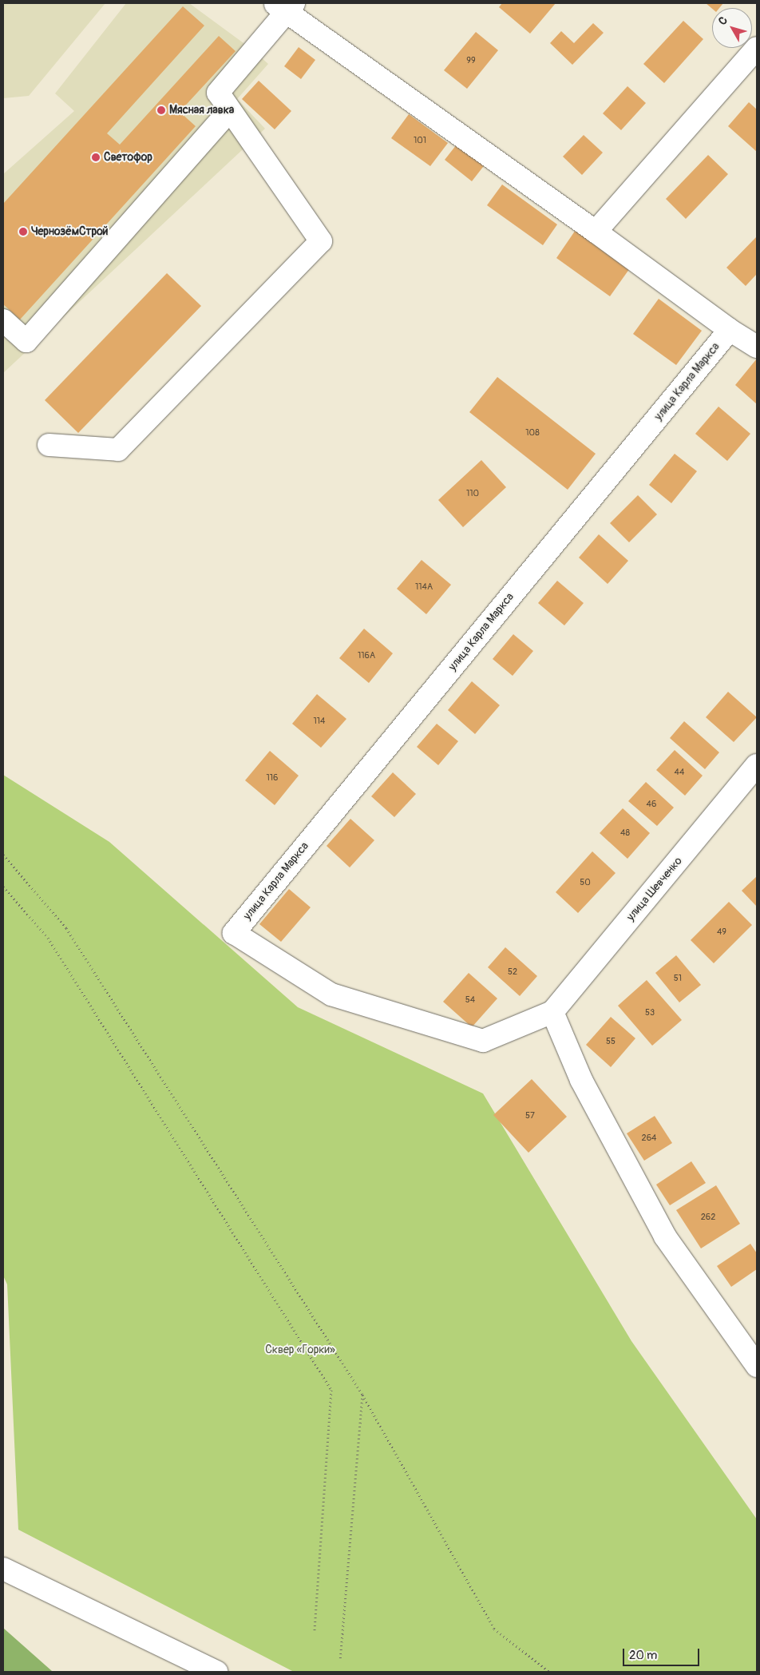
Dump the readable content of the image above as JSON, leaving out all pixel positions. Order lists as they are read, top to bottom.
{
  "streets": {
    "street": ["улица Карла Маркса", "улица Шевченко"]
  },
  "crossings": [
    ["улица Карла Маркса", "улица Шевченко"]
  ],
  "parks": ["Сквер «Горки»"],
  "places": ["Мясная лавка", "Светофор", "ЧернозёмСтрой"],
  "house_numbers": [
    "99",
    "101",
    "108",
    "110",
    "114А",
    "116А",
    "114",
    "44",
    "116",
    "46",
    "48",
    "50",
    "49",
    "52",
    "51",
    "54",
    "53",
    "55",
    "57",
    "264",
    "262"
  ],
  "scale_bar": "20 m",
  "north": "top left"
}
